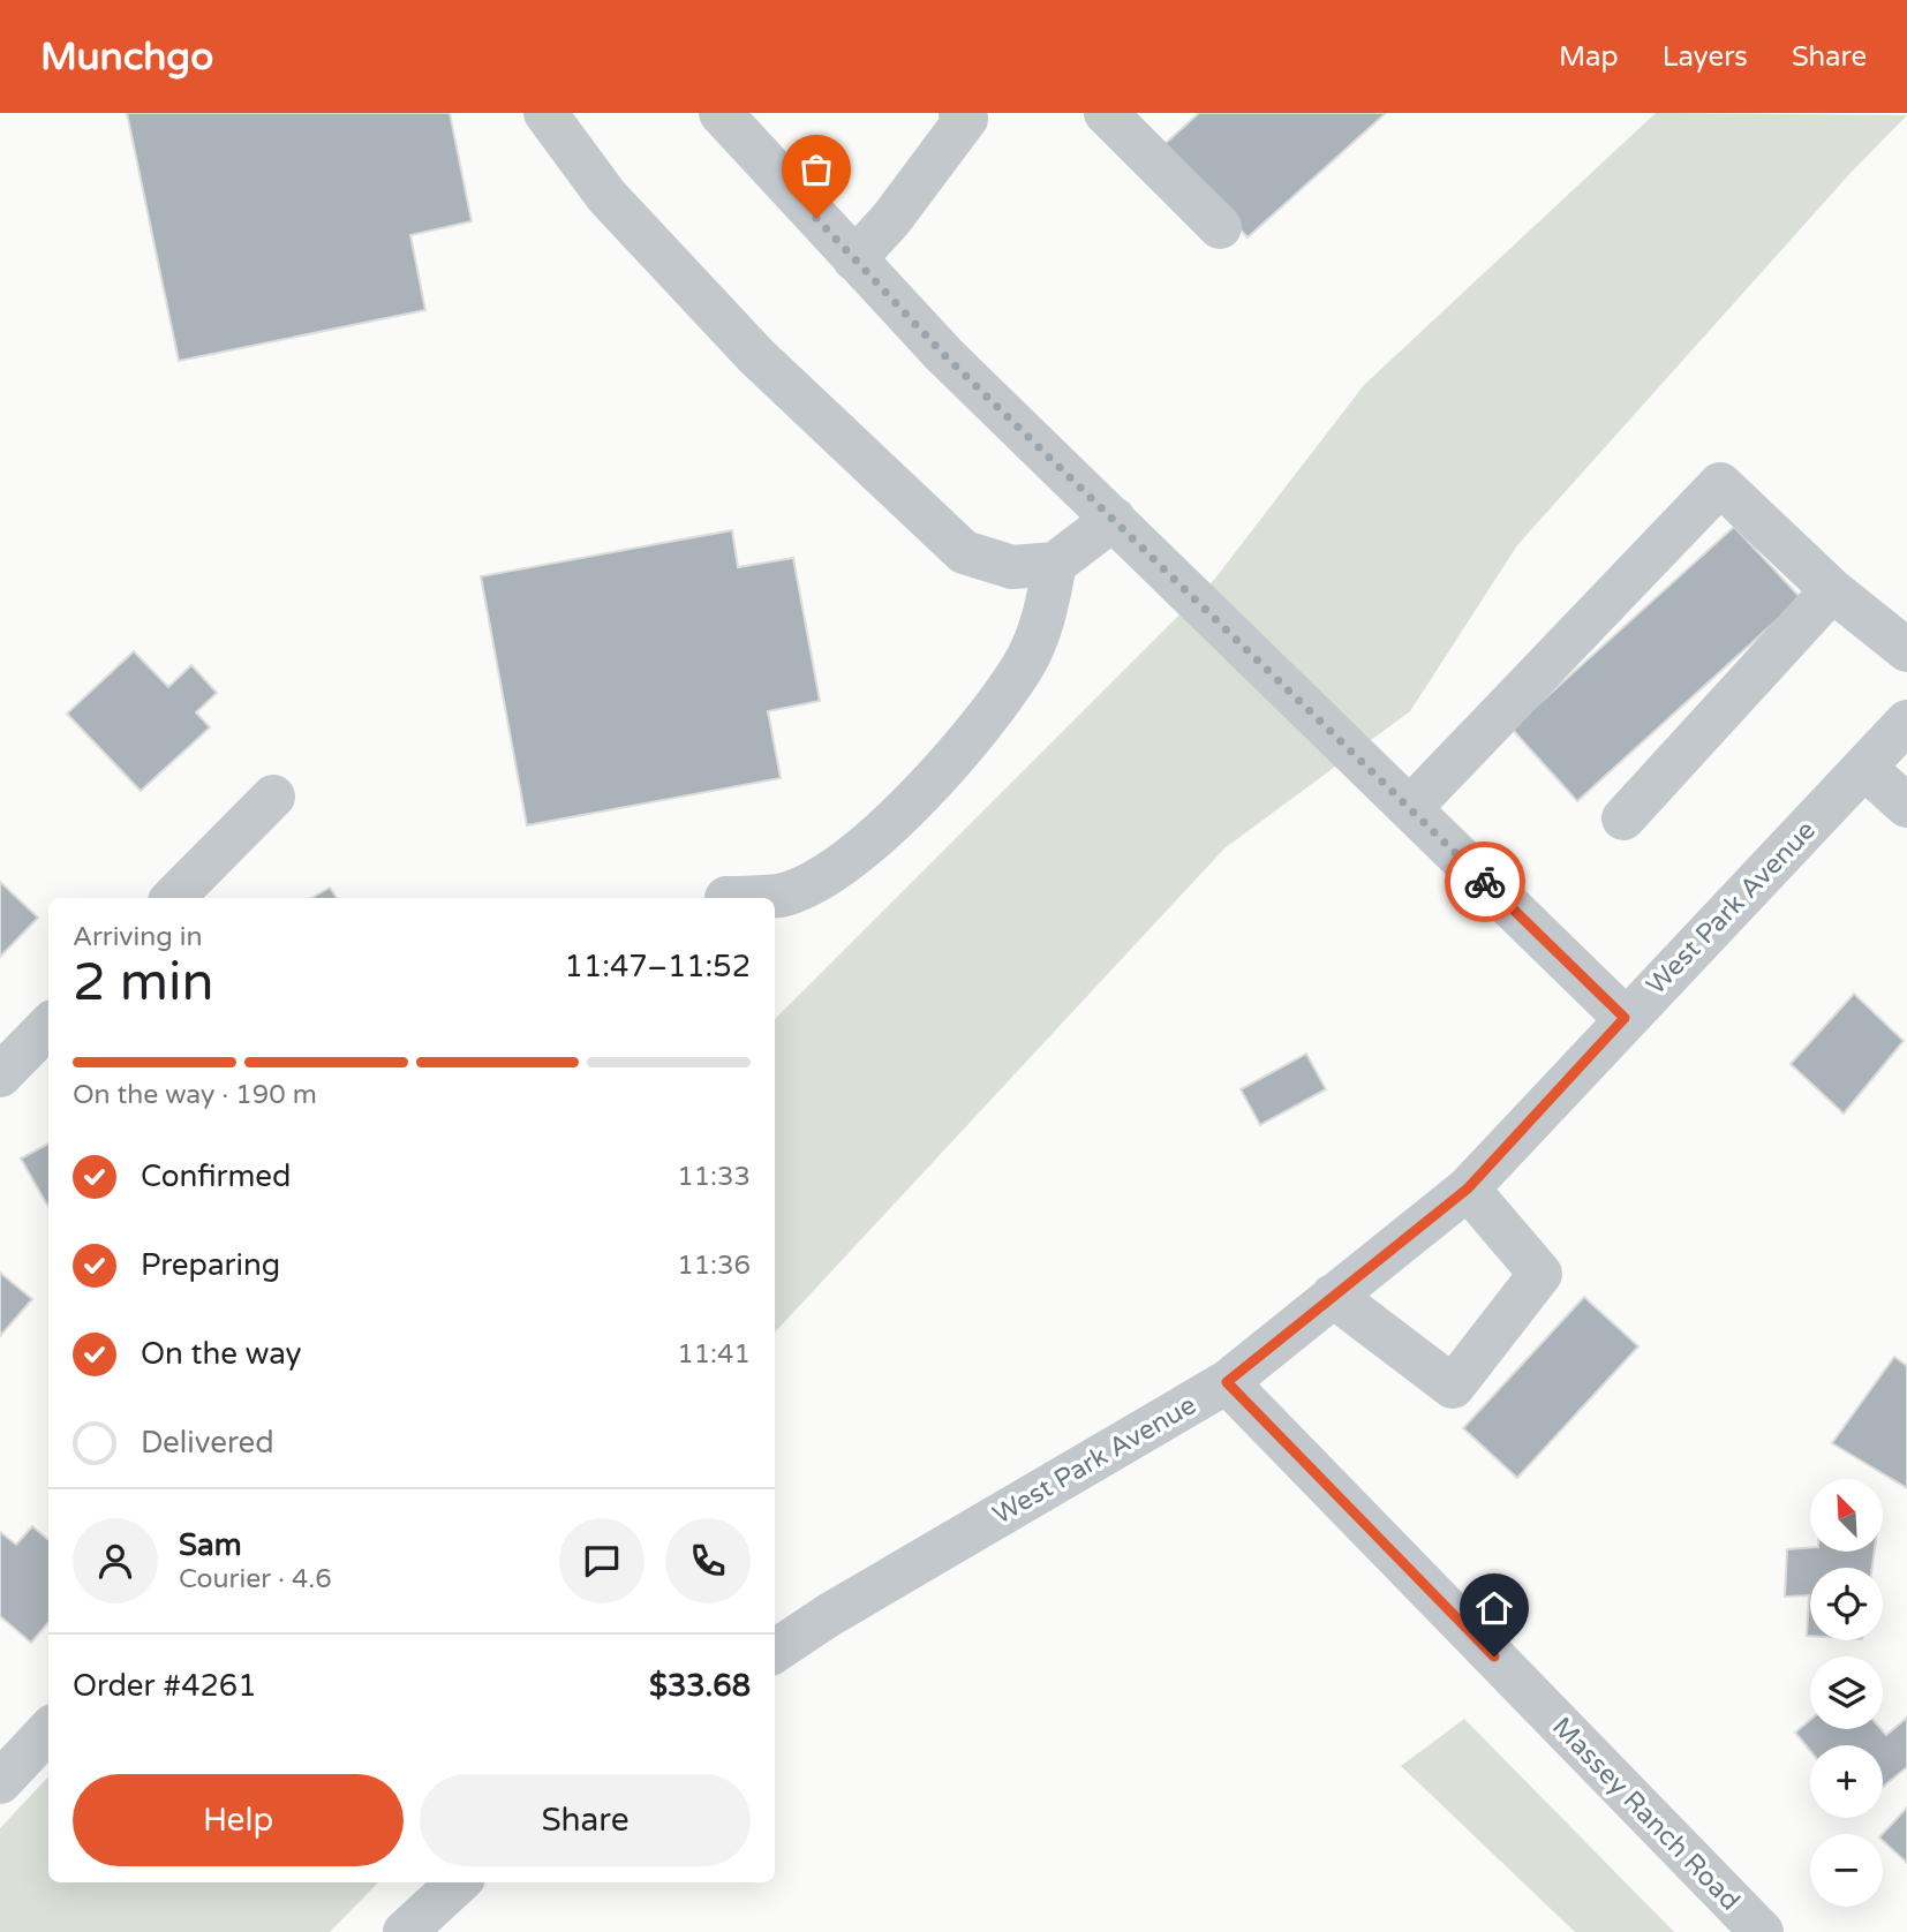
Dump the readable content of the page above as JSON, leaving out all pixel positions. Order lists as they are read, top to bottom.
{
  "streets": {
    "street": ["West Park Avenue", "Massey Ranch Road"]
  },
  "crossings": [
    ["West Park Avenue", "Massey Ranch Road"]
  ],
  "north": "top left",
  "page": {
    "header": "Munchgo",
    "nav": ["Map", "Layers", "Share"],
    "heading": ["2 min", "Arriving in", "11:47–11:52"],
    "panel": [
      "Sam",
      "Courier · 4.6",
      "Order #4261",
      "$33.68"
    ],
    "bar": "On the way · 190 m",
    "list": [
      ["Confirmed", "11:33"],
      ["Preparing", "11:36"],
      ["On the way", "11:41"],
      "Delivered"
    ],
    "map_buttons": ["+", "−"],
    "buttons": ["Help", "Share"]
  }
}
